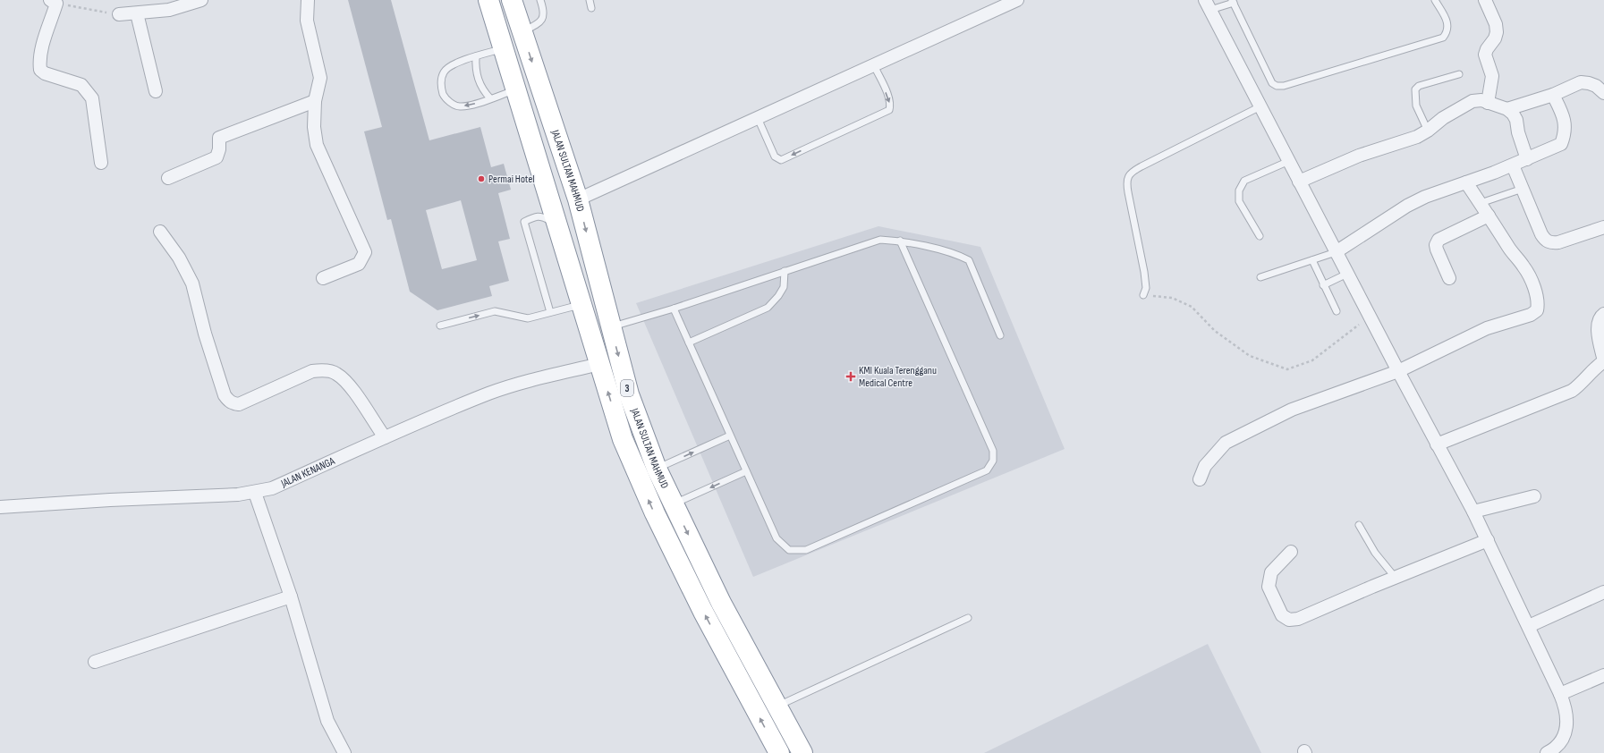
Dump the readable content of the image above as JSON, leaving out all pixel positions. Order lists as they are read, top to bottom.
{
  "streets": {
    "highway": ["JALAN SULTAN MAHMUD", "3"],
    "street": ["JALAN KENANGA"]
  },
  "crossings": [
    ["JALAN SULTAN MAHMUD", "JALAN KENANGA"]
  ],
  "places": {
    "other": ["Permai Hotel"],
    "health": ["KMI Kuala Terengganu Medical Centre"]
  }
}
